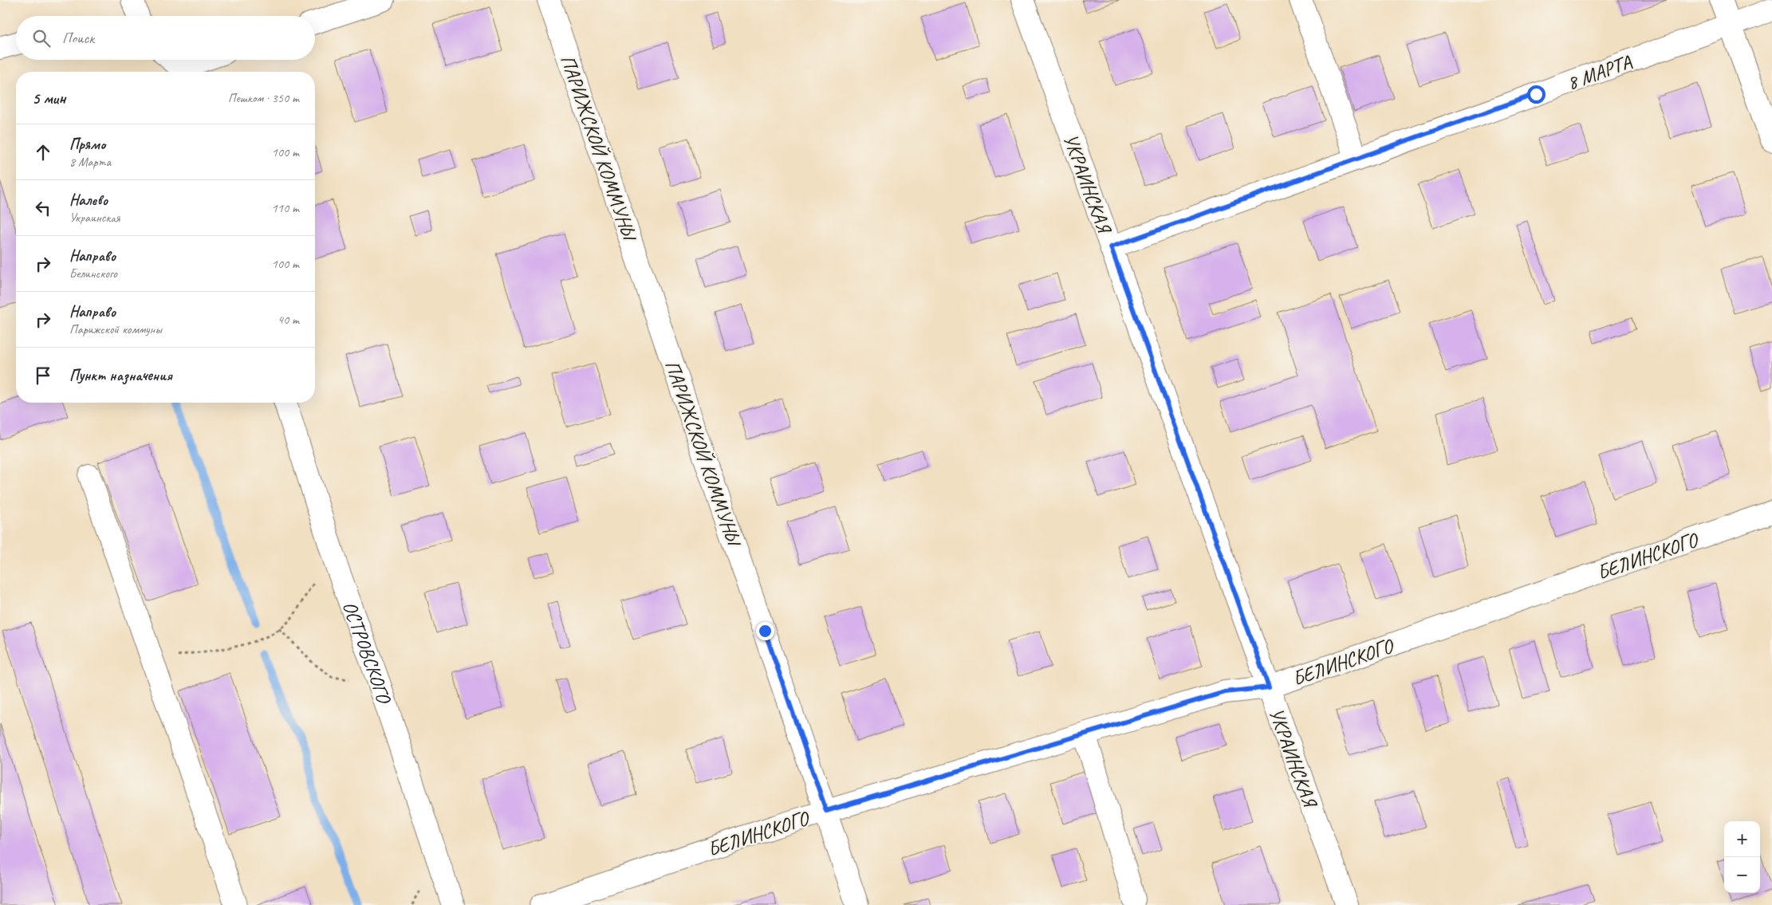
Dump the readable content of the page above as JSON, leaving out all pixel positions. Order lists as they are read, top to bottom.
{
  "streets": {
    "street": [
      "8 МАРТА",
      "ПАРИЖСКОЙ КОММУНЫ",
      "УКРАИНСКАЯ",
      "БЕЛИНСКОГО",
      "ОСТРОВСКОГО"
    ]
  },
  "crossings": [
    ["8 МАРТА", "УКРАИНСКАЯ"],
    ["ПАРИЖСКОЙ КОММУНЫ", "БЕЛИНСКОГО"],
    ["УКРАИНСКАЯ", "БЕЛИНСКОГО"]
  ],
  "page": {
    "search": "Поиск",
    "heading": ["5 мин", "Пешком · 350 m"],
    "list": [
      ["Прямо", "8 Марта", "100 m"],
      ["Налево", "Украинская", "110 m"],
      ["Направо", "Белинского", "100 m"],
      ["Направо", "Парижской коммуны", "40 m"],
      "Пункт назначения"
    ],
    "map_buttons": ["+", "−"]
  }
}
